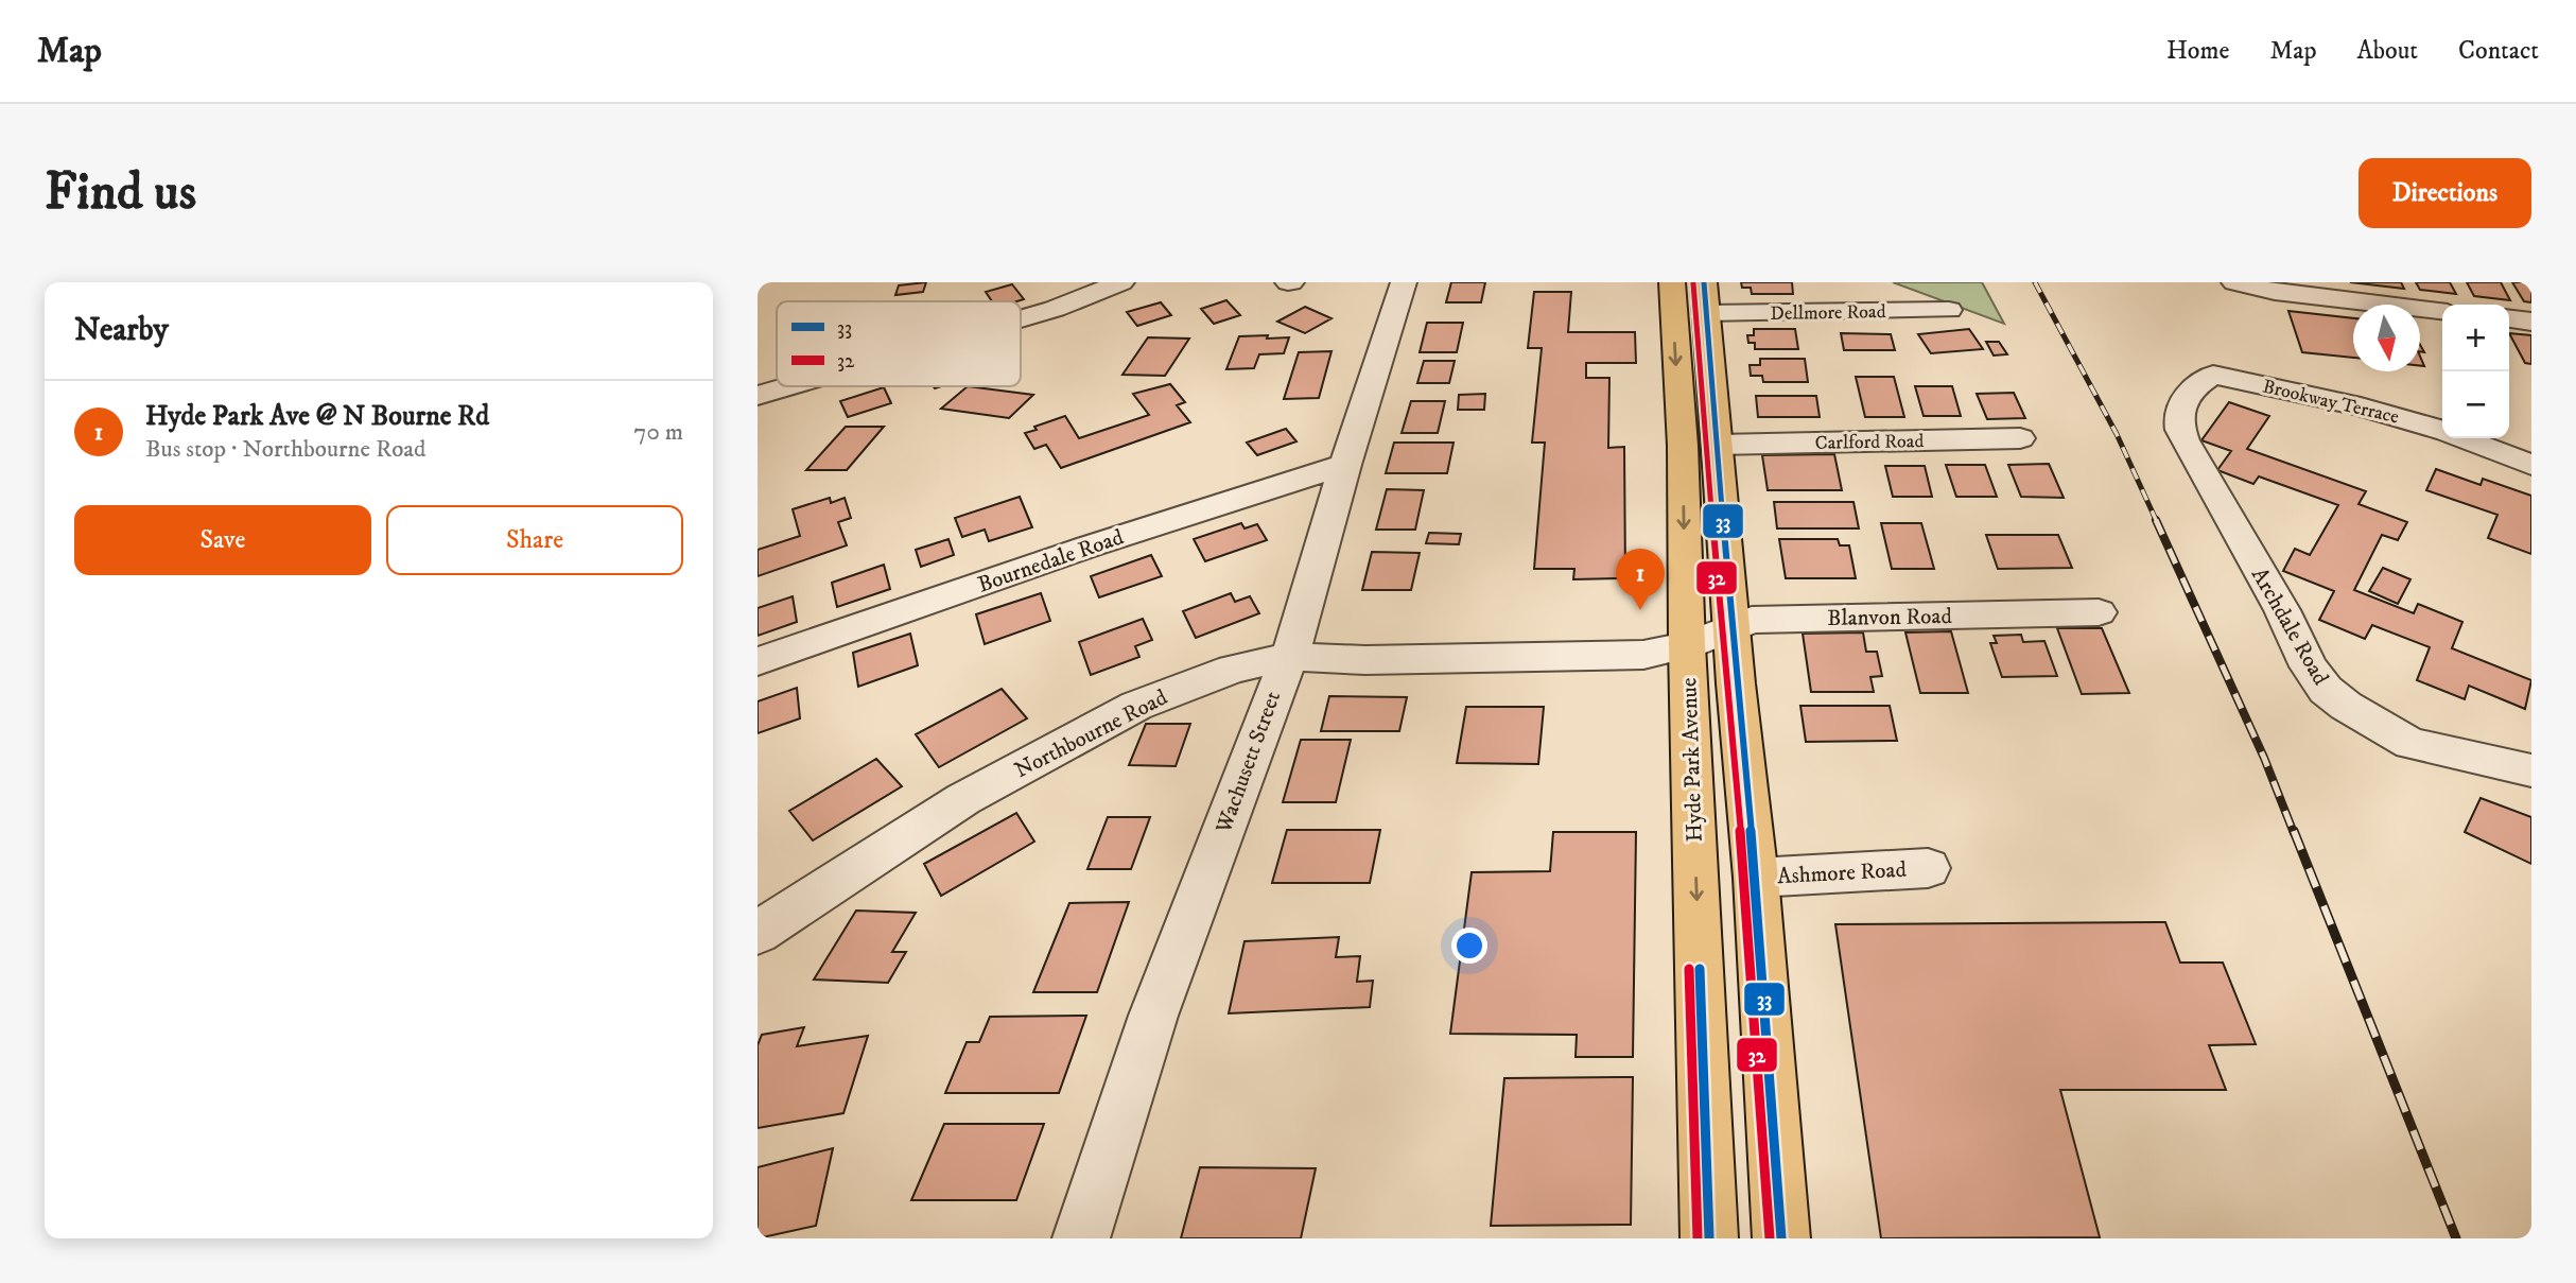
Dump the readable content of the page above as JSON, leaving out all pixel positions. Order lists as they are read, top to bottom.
{
  "streets": {
    "main road": ["Hyde Park Avenue"],
    "street": [
      "Dellmore Road",
      "Brookway Terrace",
      "Carlford Road",
      "Bournedale Road",
      "Blanvon Road",
      "Archdale Road",
      "Northbourne Road",
      "Wachusett Street",
      "Ashmore Road"
    ]
  },
  "crossings": [
    ["Dellmore Road", "Hyde Park Avenue"],
    ["Brookway Terrace", "Archdale Road"],
    ["Carlford Road", "Hyde Park Avenue"],
    ["Bournedale Road", "Wachusett Street"],
    ["Blanvon Road", "Northbourne Road"],
    ["Blanvon Road", "Hyde Park Avenue"],
    ["Northbourne Road", "Hyde Park Avenue"],
    ["Northbourne Road", "Wachusett Street"],
    ["Hyde Park Avenue", "Ashmore Road"]
  ],
  "lines": ["transit line 33", "transit line 32"],
  "legend": ["33", "32"],
  "north": "bottom",
  "page": {
    "header": "Map",
    "nav": [
      "Home",
      "Map",
      "About",
      "Contact"
    ],
    "buttons": [
      "Directions",
      ["Save", "Share"]
    ],
    "title": "Find us",
    "heading": "Nearby",
    "map_buttons": ["+", "−"],
    "list": [
      {
        "mark": "1",
        "name": "Hyde Park Ave @ N Bourne Rd",
        "note": "Bus stop · Northbourne Road",
        "value": "70 m"
      }
    ],
    "pins": "1"
  }
}
